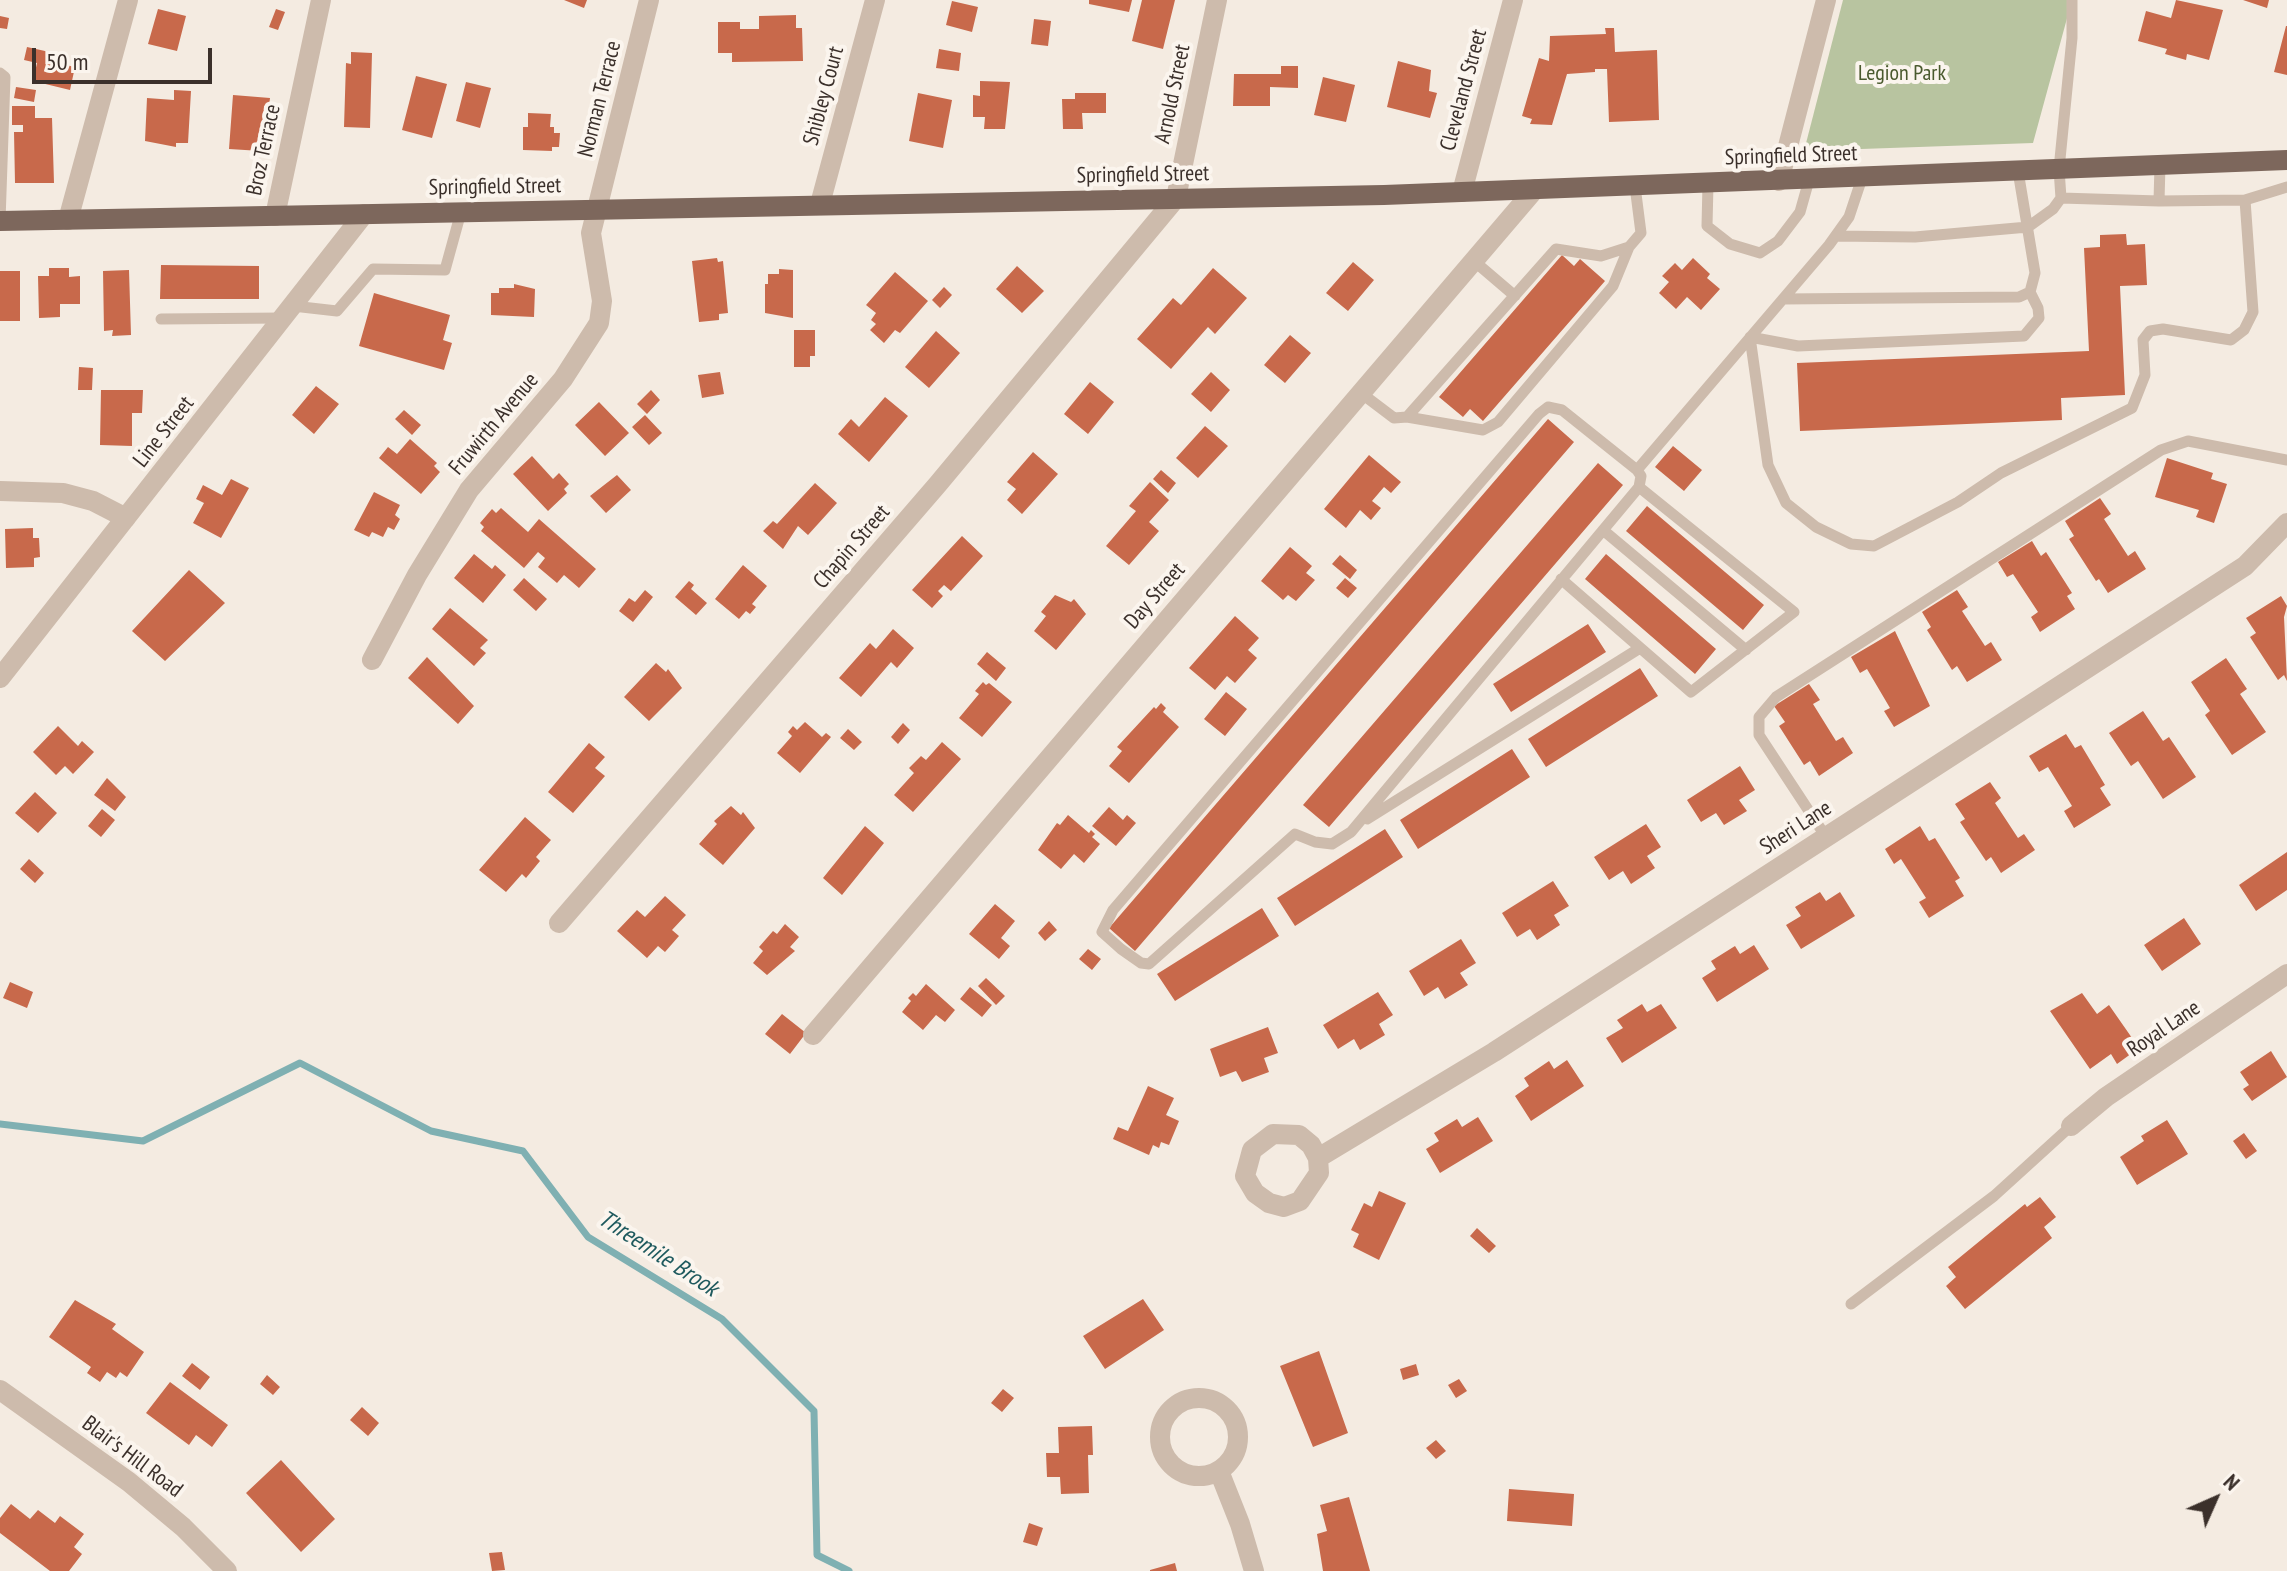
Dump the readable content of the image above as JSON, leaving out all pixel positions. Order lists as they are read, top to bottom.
{
  "streets": {
    "main road": ["Springfield Street"],
    "street": [
      "Cleveland Street",
      "Arnold Street",
      "Shibley Court",
      "Norman Terrace",
      "Broz Terrace",
      "Fruwirth Avenue",
      "Line Street",
      "Chapin Street",
      "Day Street",
      "Sheri Lane",
      "Royal Lane",
      "Blair's Hill Road"
    ]
  },
  "crossings": [
    ["Cleveland Street", "Springfield Street"],
    ["Arnold Street", "Springfield Street"],
    ["Arnold Street", "Chapin Street"],
    ["Shibley Court", "Springfield Street"],
    ["Norman Terrace", "Springfield Street"],
    ["Norman Terrace", "Fruwirth Avenue"],
    ["Broz Terrace", "Springfield Street"],
    ["Springfield Street", "Fruwirth Avenue"],
    ["Springfield Street", "Line Street"],
    ["Springfield Street", "Chapin Street"],
    ["Springfield Street", "Day Street"]
  ],
  "water": ["Threemile Brook"],
  "parks": ["Legion Park"],
  "scale_bar": "50 m",
  "north": "top right"
}
